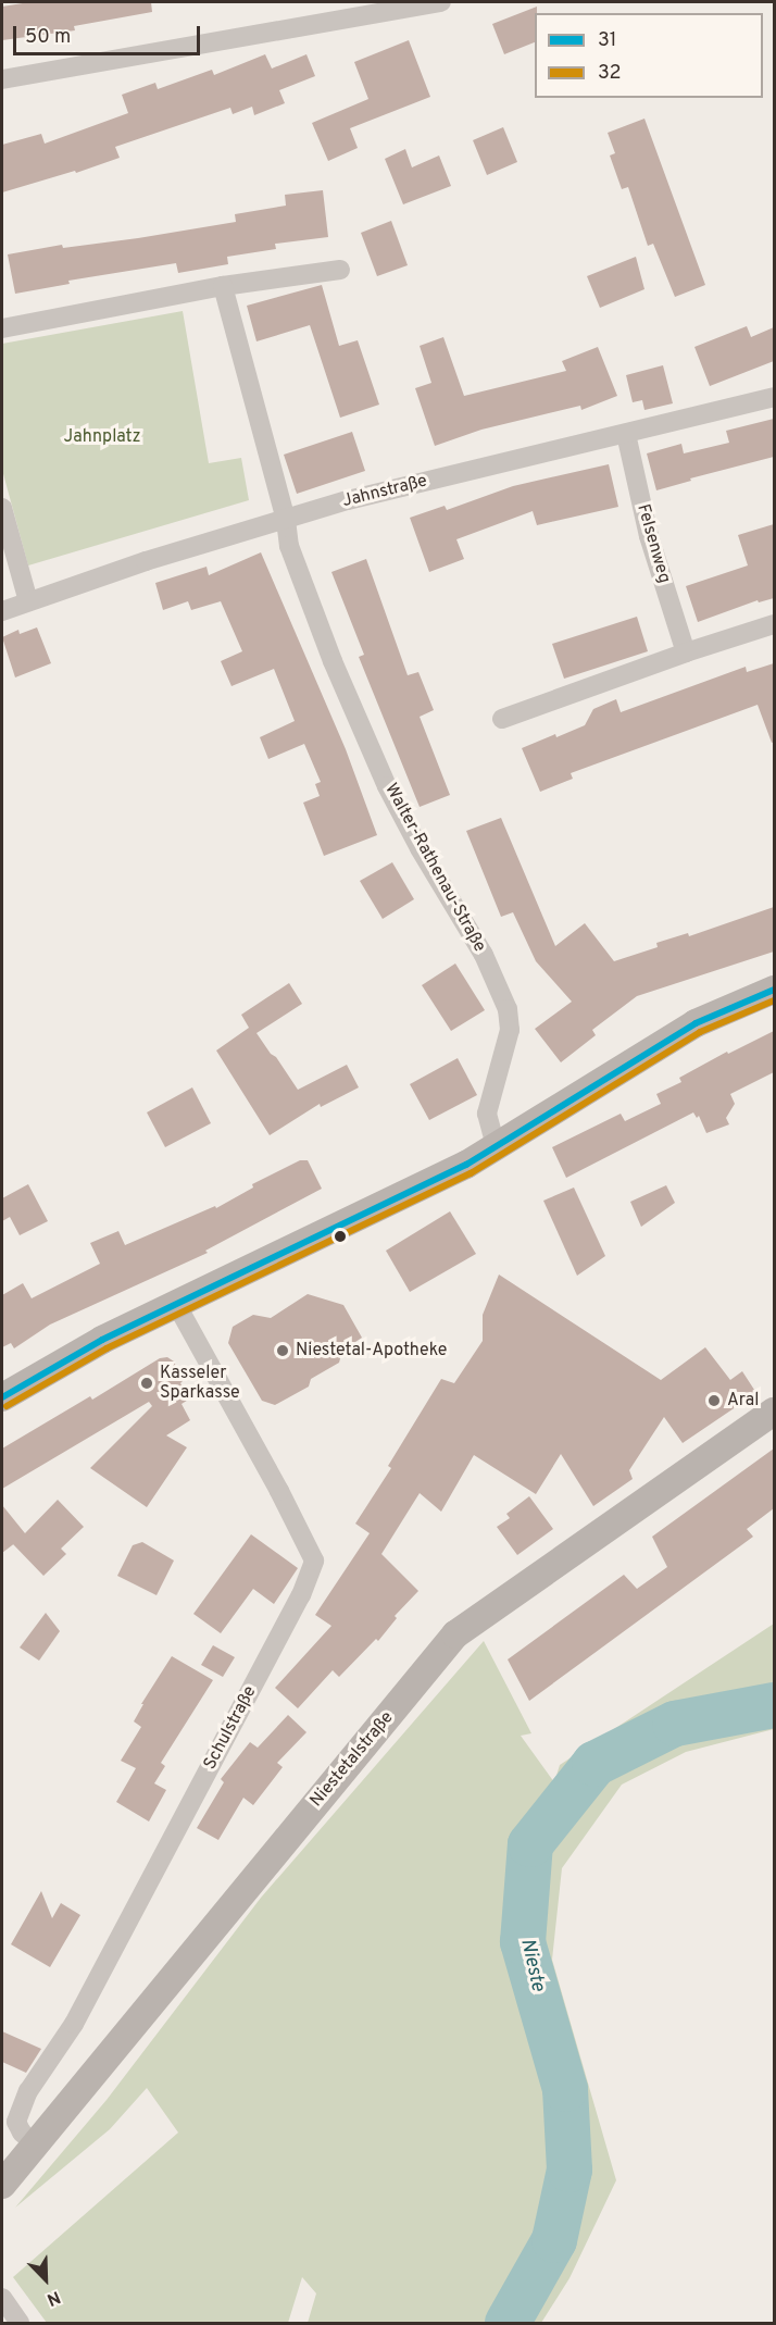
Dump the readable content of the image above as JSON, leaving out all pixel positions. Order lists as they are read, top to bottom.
{
  "streets": {
    "main road": ["Niestetalstraße"],
    "street": [
      "Jahnstraße",
      "Felsenweg",
      "Walter-Rathenau-Straße",
      "Schulstraße"
    ]
  },
  "crossings": [
    ["Jahnstraße", "Felsenweg"],
    ["Jahnstraße", "Walter-Rathenau-Straße"],
    ["Schulstraße", "Niestetalstraße"]
  ],
  "water": ["Nieste"],
  "parks": ["Jahnplatz"],
  "places": ["Niestetal-Apotheke", "Kasseler Sparkasse", "Aral"],
  "lines": ["transit line 31", "transit line 32"],
  "legend": ["31", "32"],
  "scale_bar": "50 m",
  "north": "bottom right"
}
